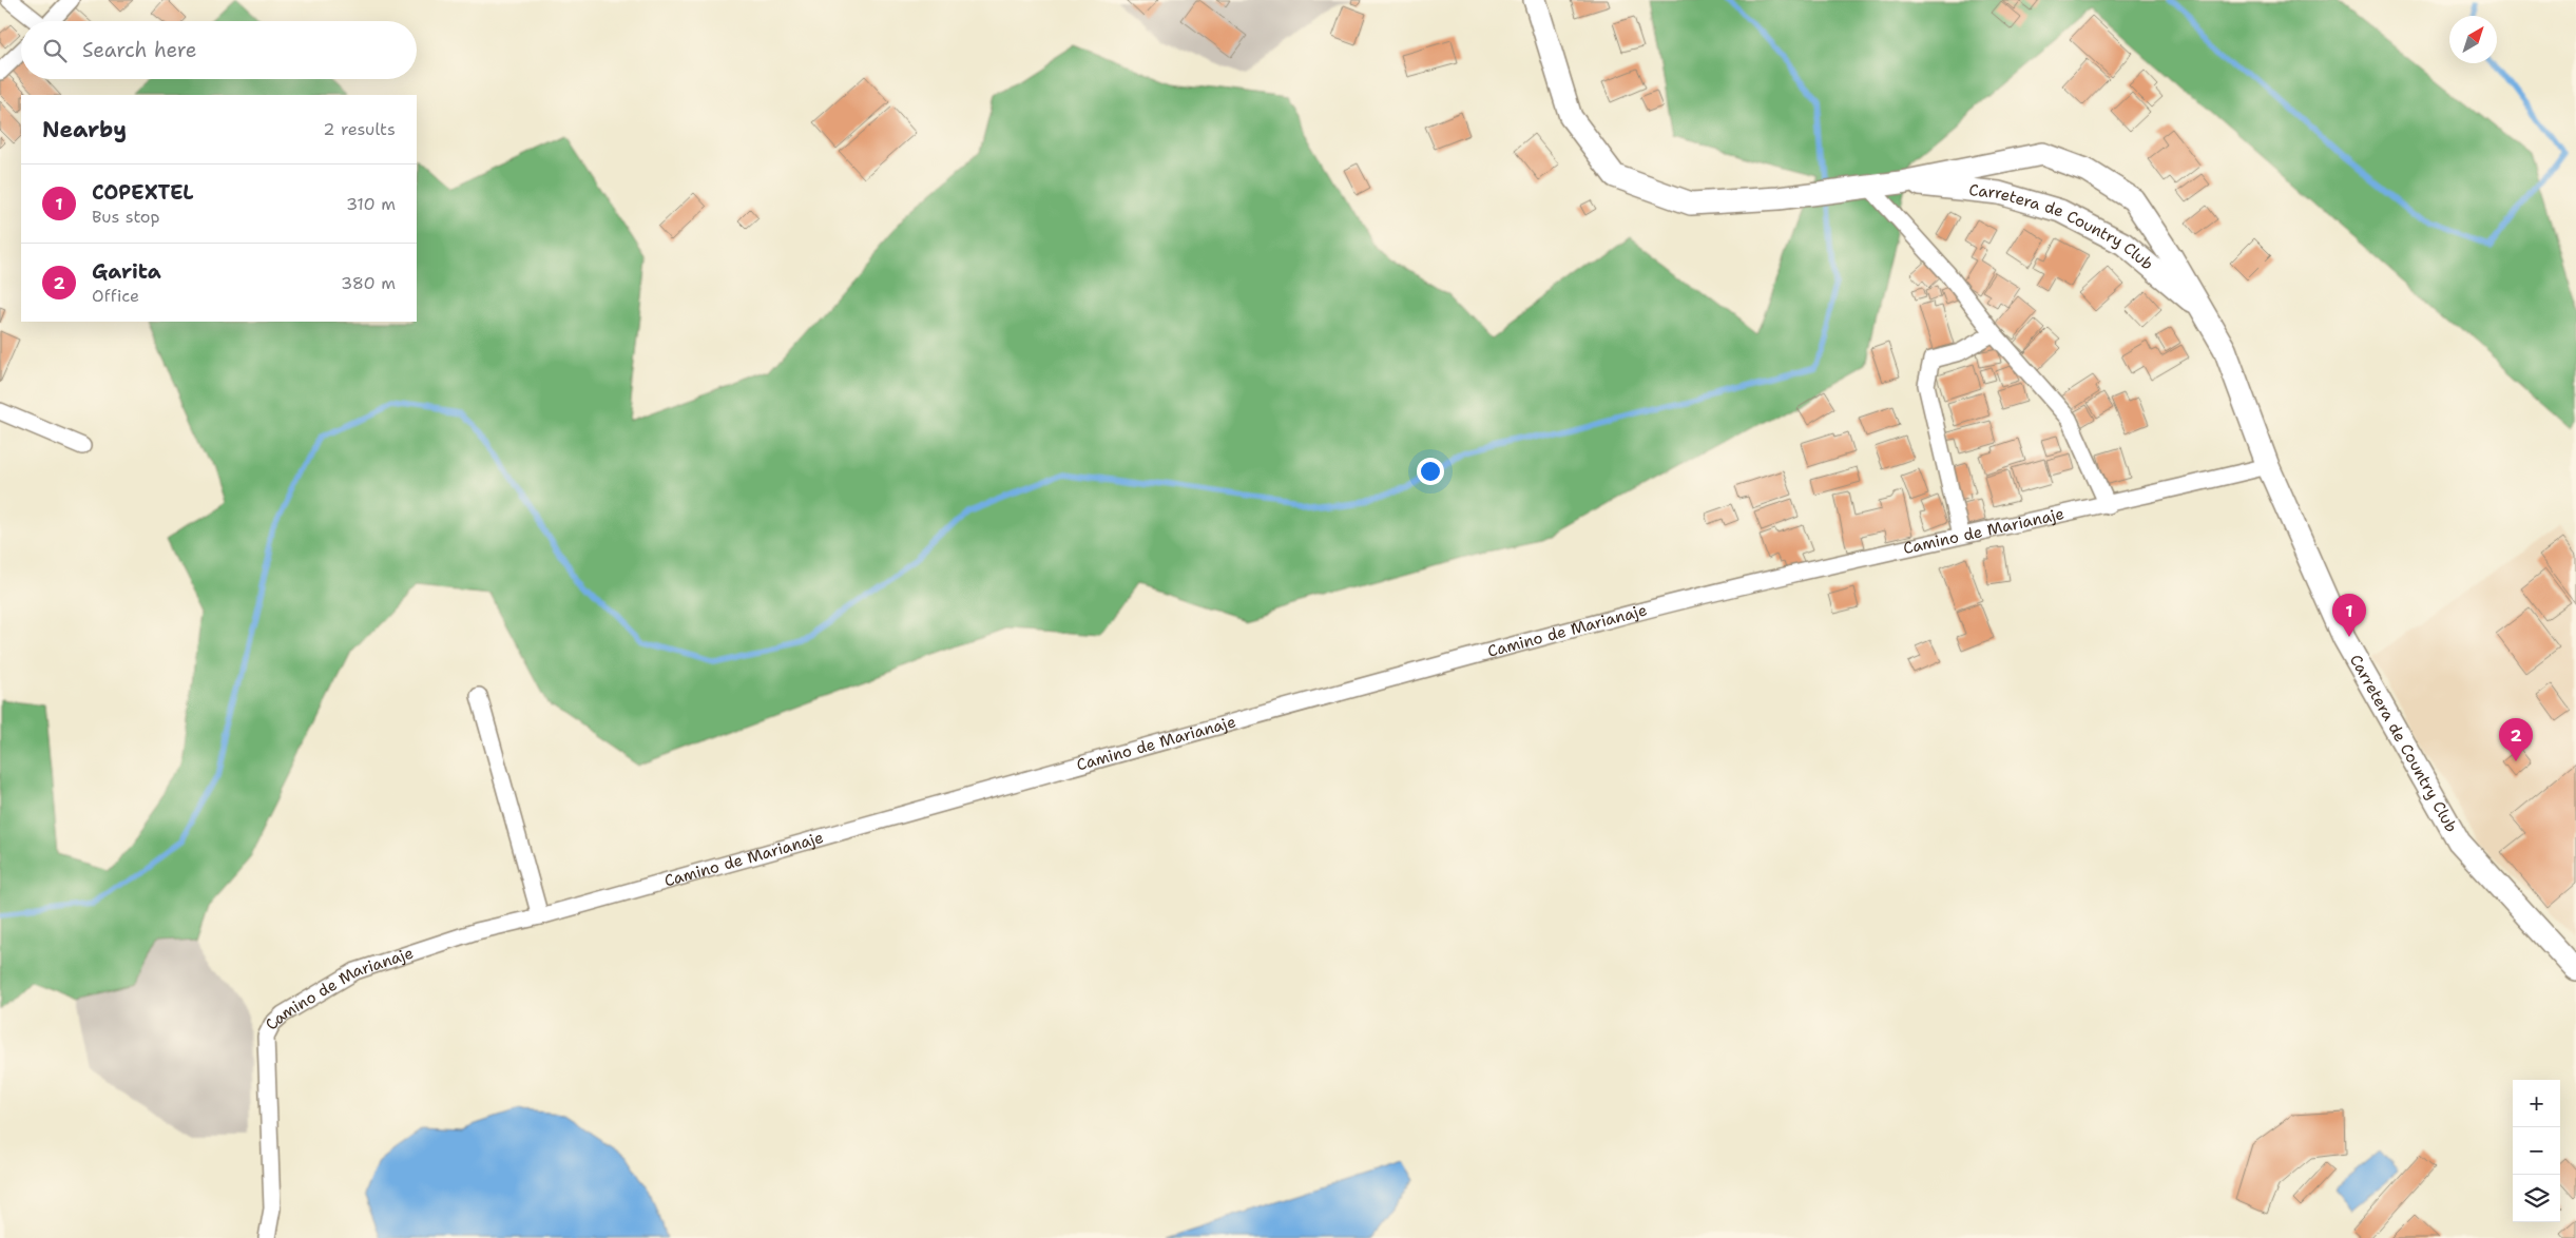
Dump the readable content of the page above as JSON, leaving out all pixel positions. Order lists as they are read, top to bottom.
{
  "streets": {
    "street": ["Carretera de Country Club", "Camino de Marianaje"]
  },
  "crossings": [
    ["Carretera de Country Club", "Camino de Marianaje"]
  ],
  "north": "top right",
  "page": {
    "search": "Search here",
    "heading": ["Nearby", "2 results"],
    "list": [
      {
        "mark": "1",
        "name": "COPEXTEL",
        "note": "Bus stop",
        "value": "310 m"
      },
      {
        "mark": "2",
        "name": "Garita",
        "note": "Office",
        "value": "380 m"
      }
    ],
    "pins": ["1", "2"],
    "map_buttons": ["+", "−"]
  }
}
